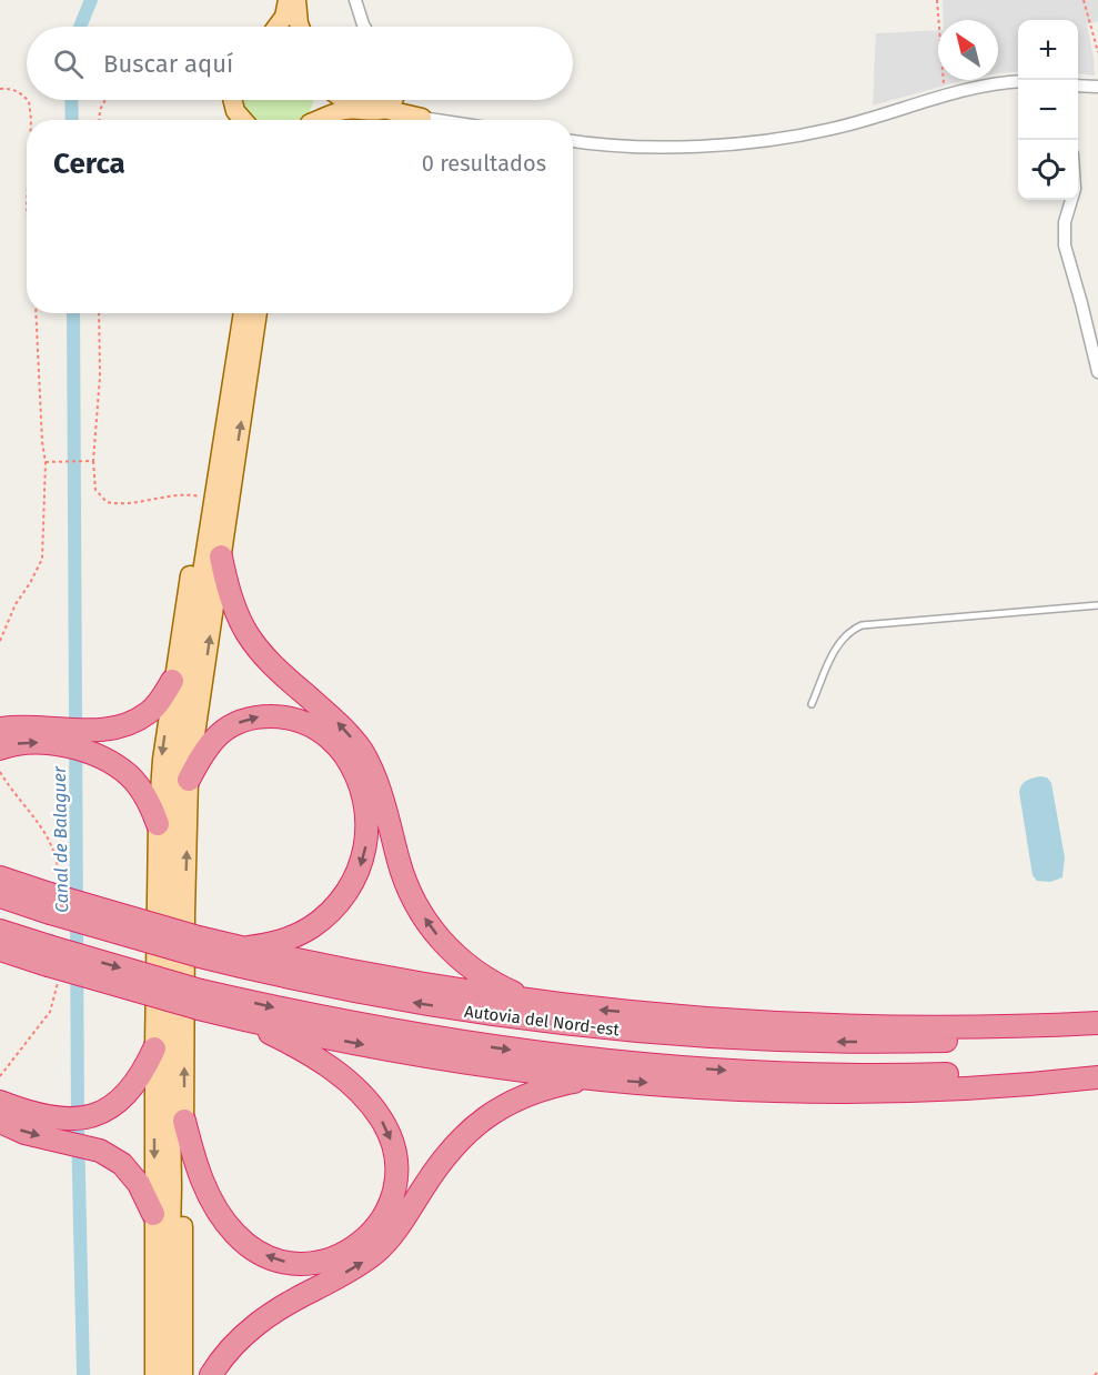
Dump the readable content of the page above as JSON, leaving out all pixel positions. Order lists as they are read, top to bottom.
{
  "streets": {
    "highway": ["Autovia del Nord-est"]
  },
  "water": ["Canal de Balaguer"],
  "north": "top left",
  "page": {
    "map_buttons": ["+", "−"],
    "search": "Buscar aquí",
    "heading": ["Cerca", "0 resultados"]
  }
}
